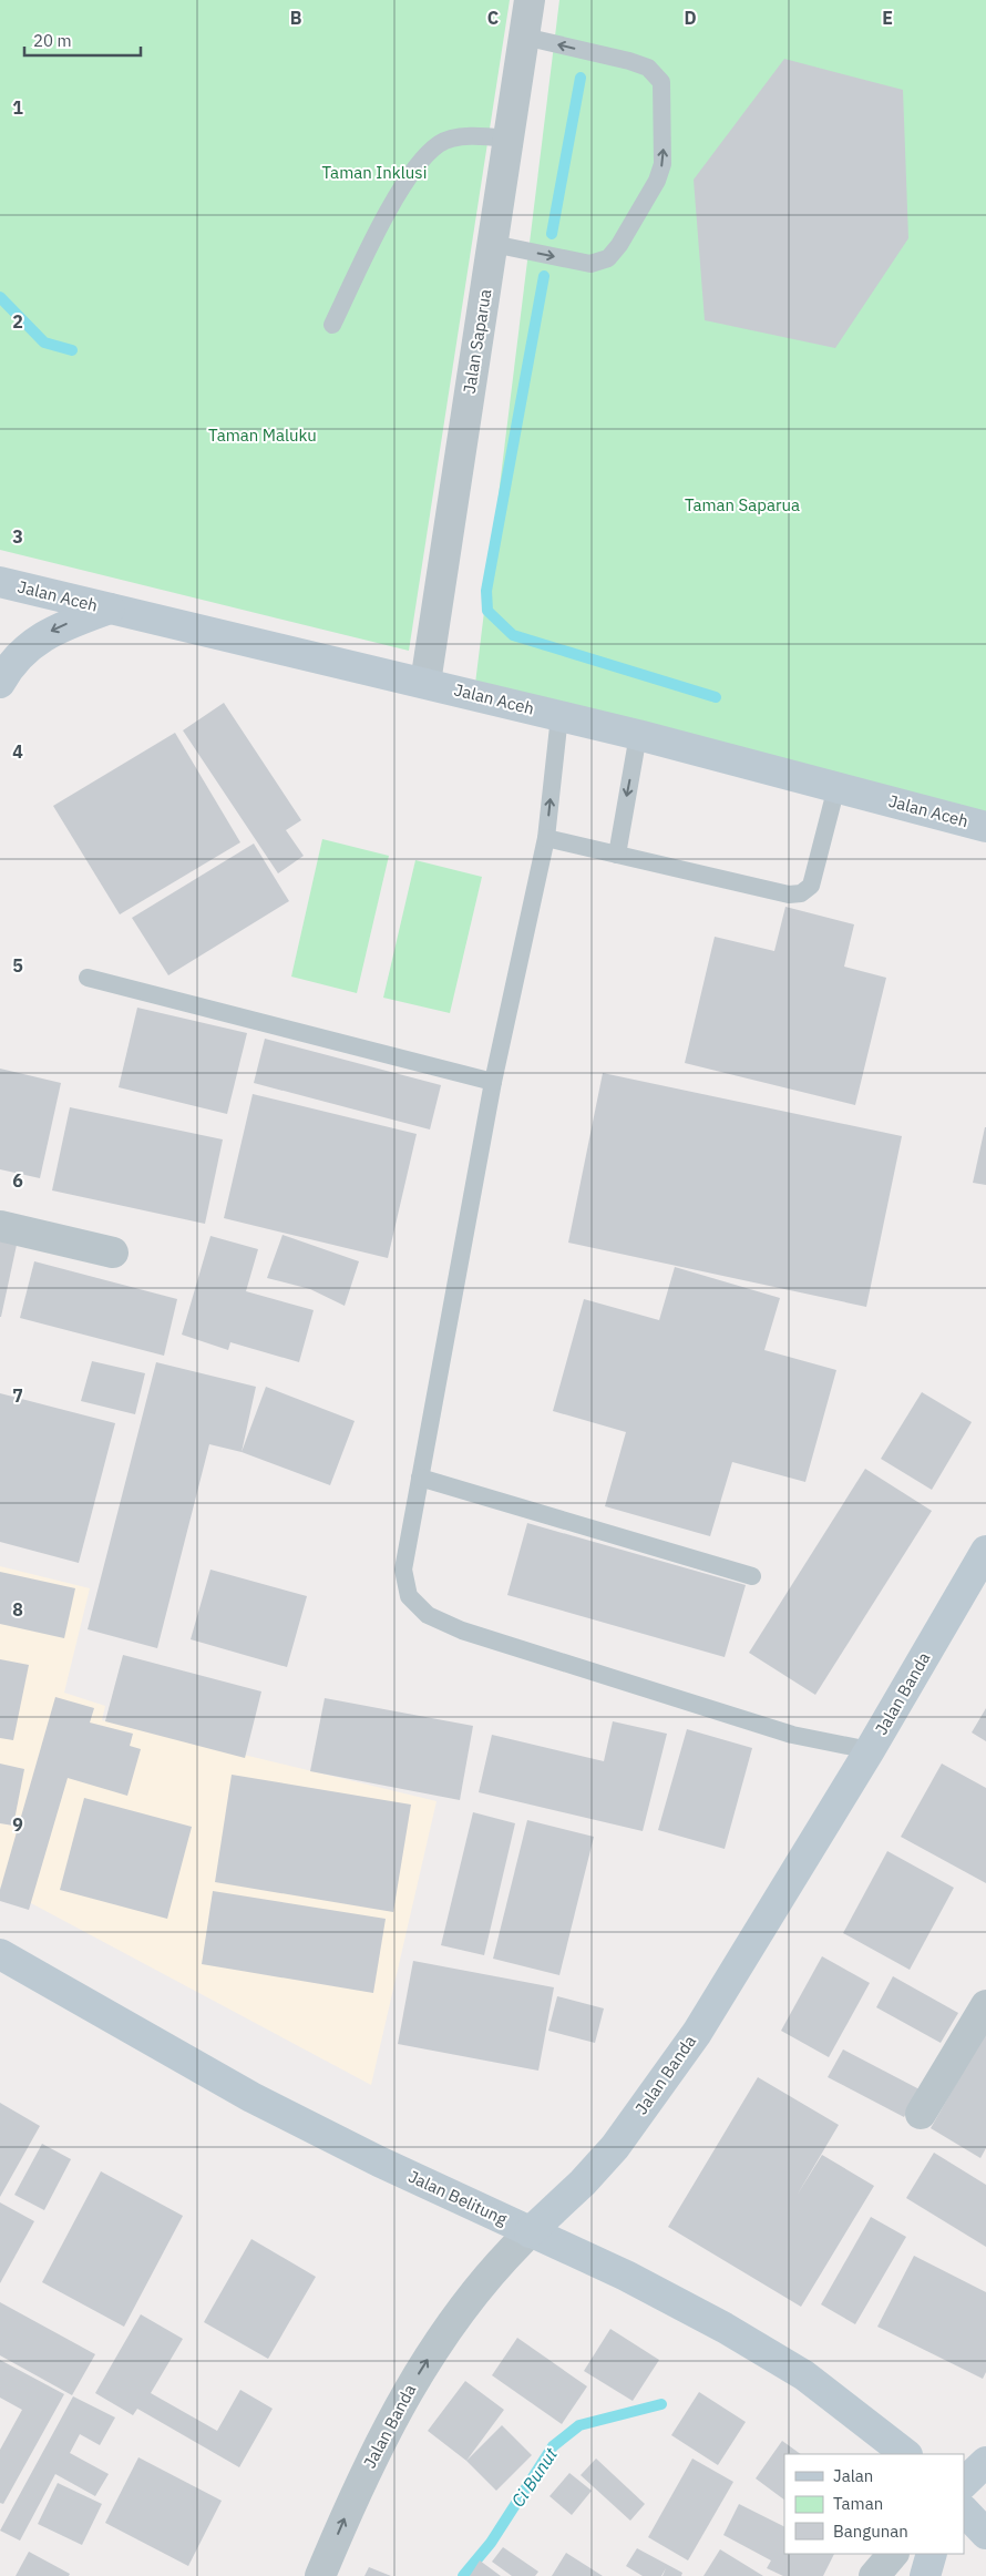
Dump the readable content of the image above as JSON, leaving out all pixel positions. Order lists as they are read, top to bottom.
{
  "streets": {
    "street": [
      "Jalan Saparua",
      "Jalan Aceh",
      "Jalan Banda",
      "Jalan Belitung"
    ]
  },
  "crossings": [
    ["Jalan Saparua", "Jalan Aceh"],
    ["Jalan Banda", "Jalan Belitung"]
  ],
  "water": ["Ci Bunut"],
  "parks": ["Taman Inklusi", "Taman Maluku", "Taman Saparua"],
  "legend": ["Jalan", "Taman", "Bangunan"],
  "scale_bar": "20 m",
  "grid": {
    "columns": [
      "B",
      "C",
      "D",
      "E"
    ],
    "rows": [
      "1",
      "2",
      "3",
      "4",
      "5",
      "6",
      "7",
      "8",
      "9"
    ]
  }
}
